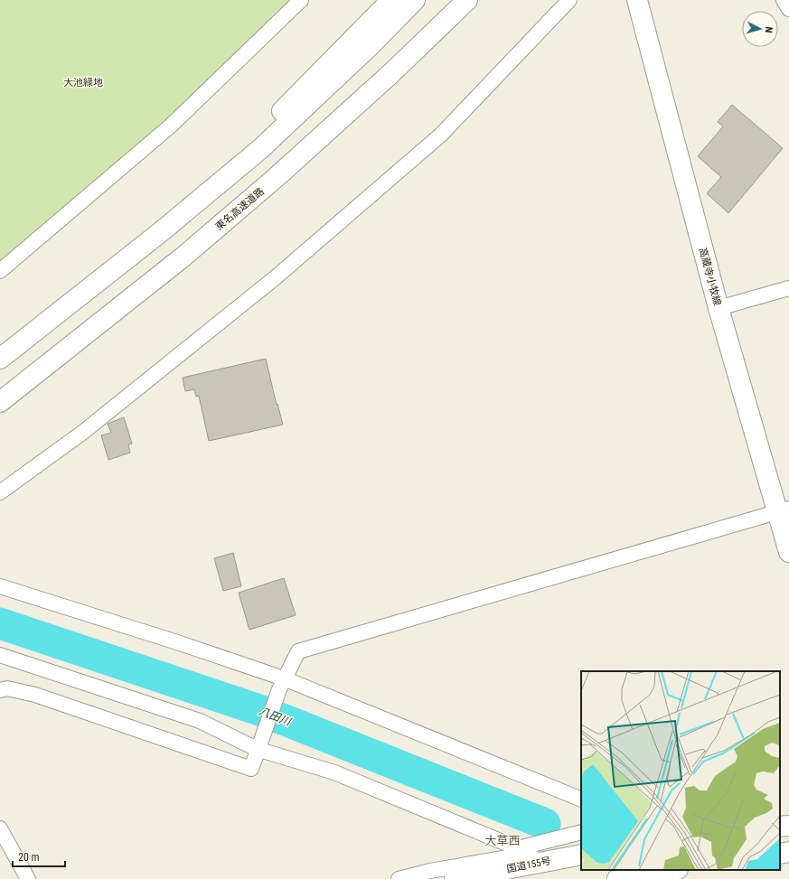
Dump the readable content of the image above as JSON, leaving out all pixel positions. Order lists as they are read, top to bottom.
{
  "streets": {
    "main road": ["東名高速道路", "高蔵寺小牧線", "国道155号"]
  },
  "districts": ["大草西"],
  "water": ["八田川"],
  "parks": ["大池緑地"],
  "scale_bar": "20 m",
  "north": "right"
}
